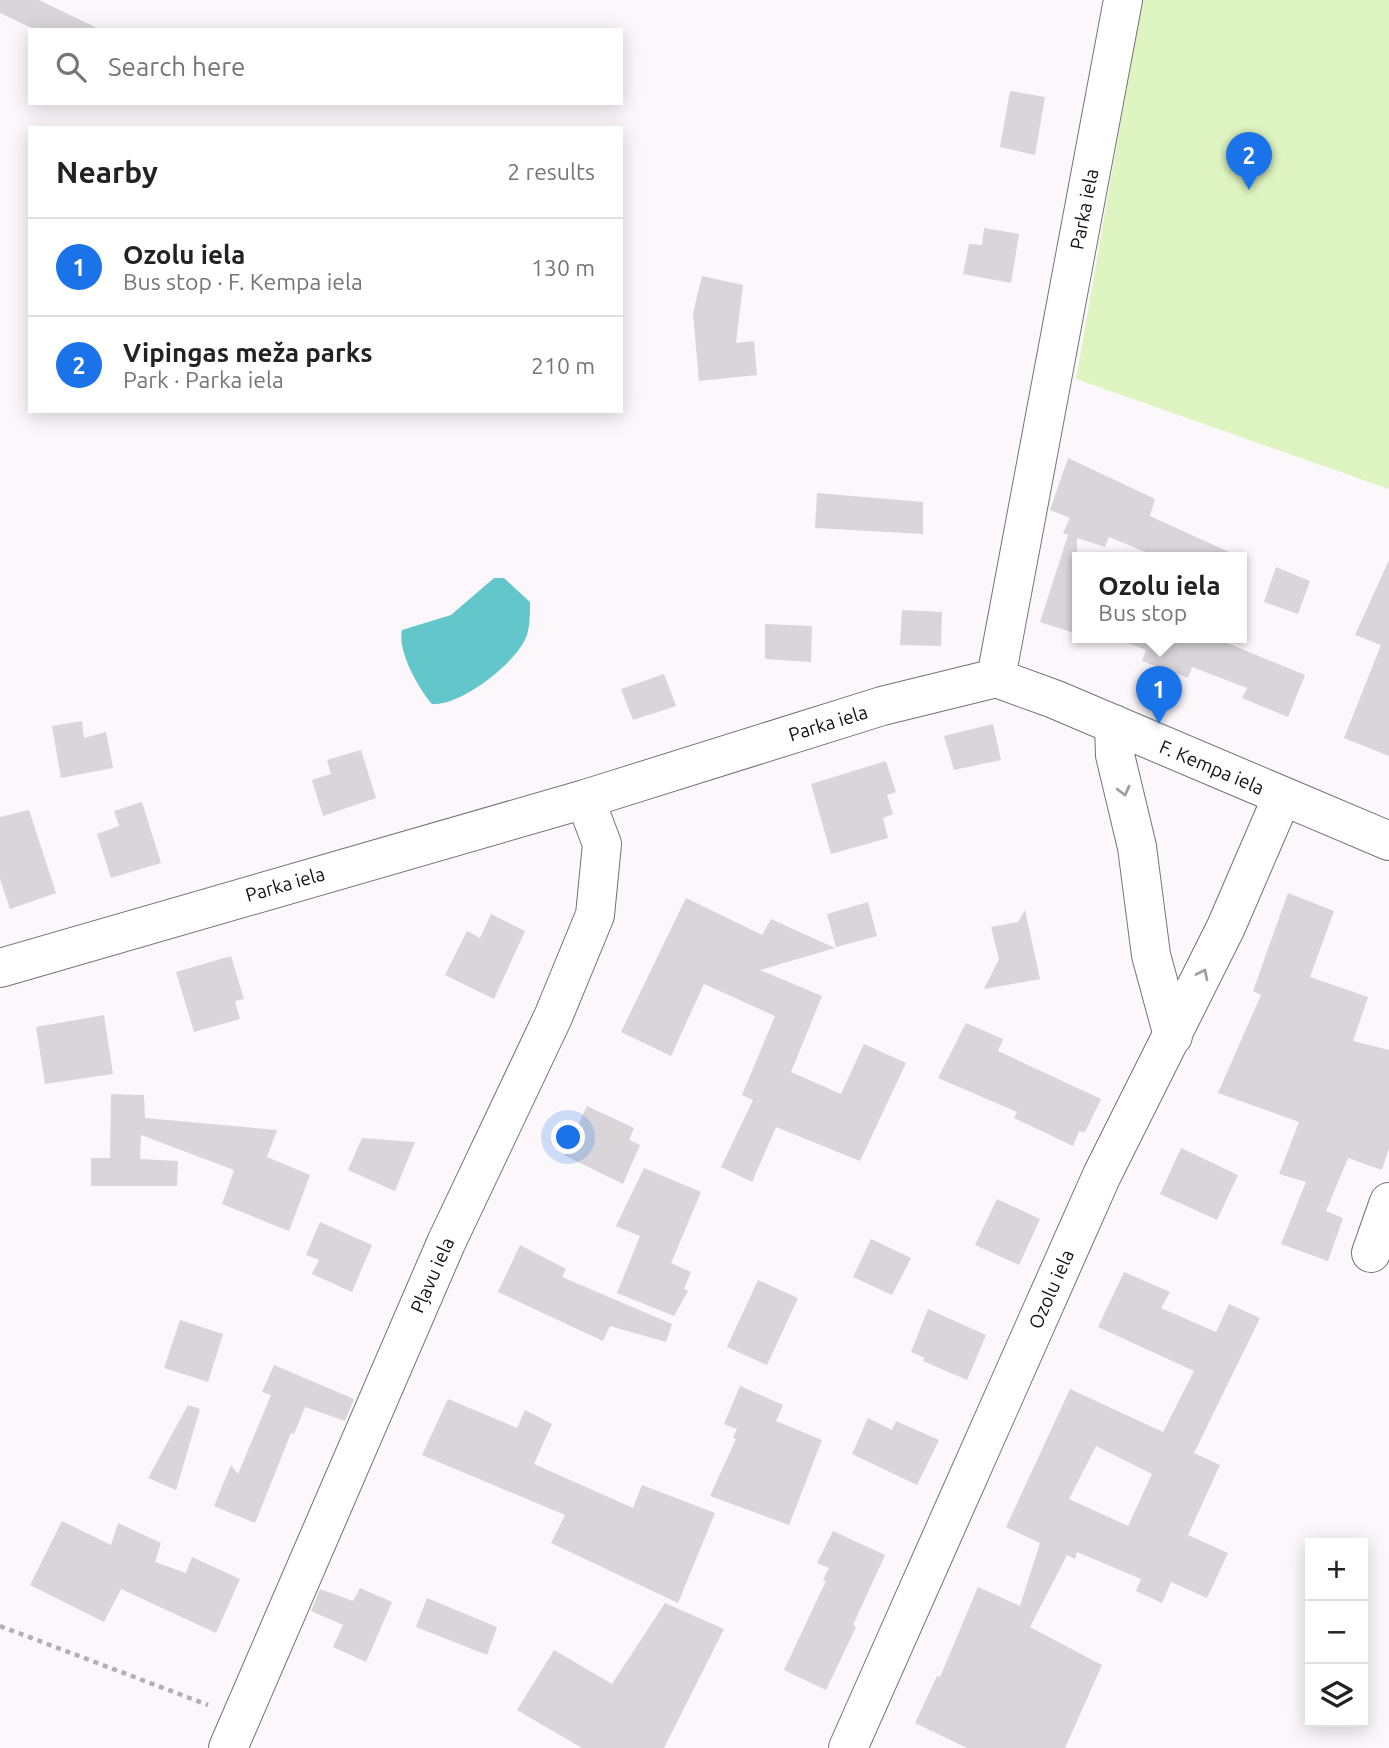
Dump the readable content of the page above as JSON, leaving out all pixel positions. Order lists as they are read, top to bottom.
{
  "streets": {
    "street": [
      "Parka iela",
      "F. Kempa iela",
      "Pļavu iela",
      "Ozolu iela"
    ]
  },
  "crossings": [
    ["Parka iela", "F. Kempa iela"],
    ["Parka iela", "Pļavu iela"],
    ["F. Kempa iela", "Ozolu iela"]
  ],
  "page": {
    "search": "Search here",
    "heading": ["Nearby", "2 results"],
    "pins": ["2", "1"],
    "list": [
      {
        "mark": "1",
        "name": "Ozolu iela",
        "note": "Bus stop · F. Kempa iela",
        "value": "130 m"
      },
      {
        "mark": "2",
        "name": "Vipingas meža parks",
        "note": "Park · Parka iela",
        "value": "210 m"
      }
    ],
    "popup": ["Ozolu iela", "Bus stop"],
    "map_buttons": ["+", "−"]
  }
}
